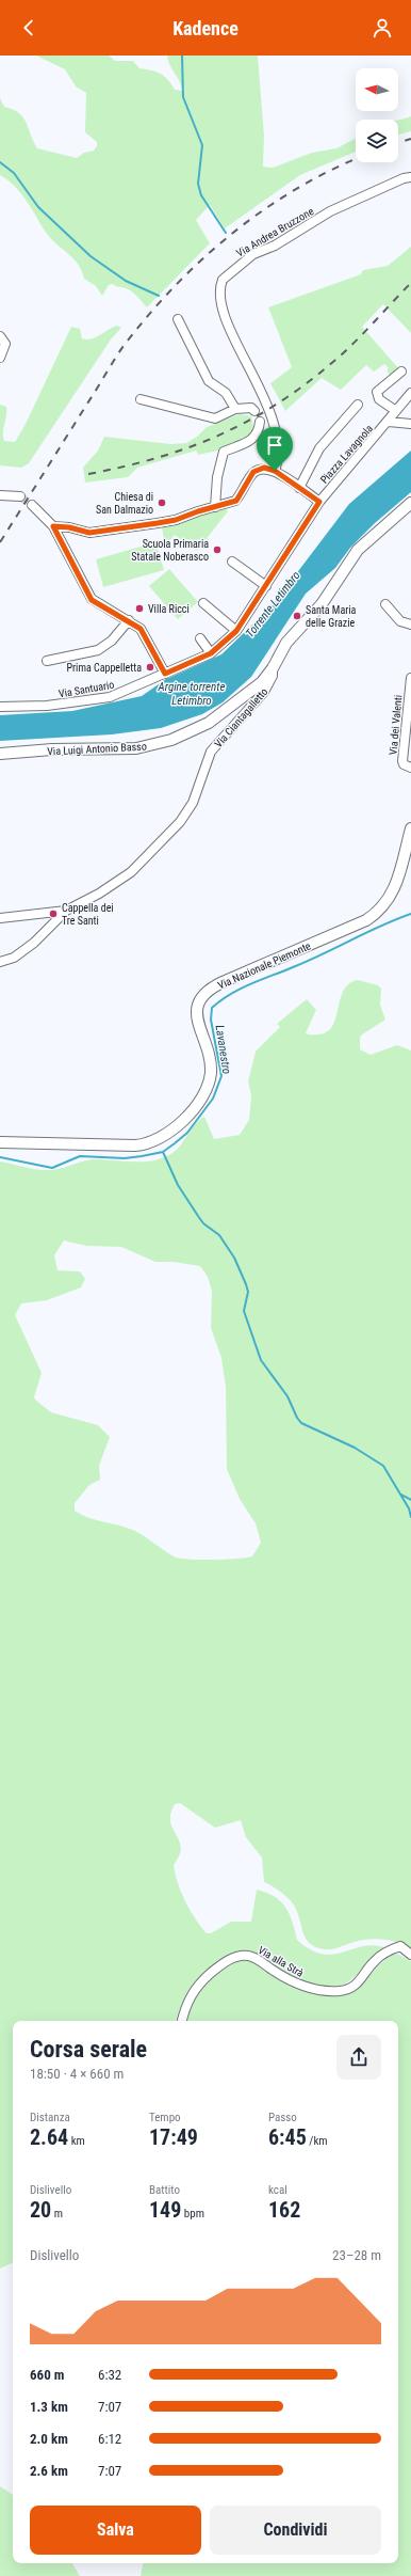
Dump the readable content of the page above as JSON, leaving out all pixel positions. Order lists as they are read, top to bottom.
{
  "streets": {
    "main road": ["Via Ciantagalletto", "Via Luigi Antonio Basso", "Via Nazionale Piemonte"],
    "street": [
      "Via Andrea Bruzzone",
      "Piazza Lavagnola",
      "Via Santuario",
      "Via dei Valenti",
      "Via alla Strà"
    ]
  },
  "crossings": [
    ["Piazza Lavagnola", "Via Santuario"],
    ["Via Ciantagalletto", "Via Luigi Antonio Basso"]
  ],
  "water": ["Torrente Letimbro", "Argine torrente Letimbro", "Lavanestro"],
  "places": [
    "Chiesa di San Dalmazio",
    "Scuola Primaria Statale Noberasco",
    "Villa Ricci",
    "Santa Maria delle Grazie",
    "Prima Cappelletta",
    "Cappella dei Tre Santi"
  ],
  "north": "left",
  "page": {
    "header": "Kadence",
    "heading": ["Corsa serale", "18:50 · 4 × 660 m"],
    "stats": [
      ["Distanza", "2.64 km"],
      ["Tempo", "17:49"],
      ["Passo", "6:45 /km"],
      ["Dislivello", "20 m"],
      ["Battito", "149 bpm"],
      ["kcal", "162"]
    ],
    "chart": ["Dislivello", "23–28 m"],
    "list": [
      {
        "name": "660 m",
        "note": "6:32"
      },
      {
        "name": "1.3 km",
        "note": "7:07"
      },
      {
        "name": "2.0 km",
        "note": "6:12"
      },
      {
        "name": "2.6 km",
        "note": "7:07"
      }
    ],
    "buttons": ["Salva", "Condividi"]
  }
}
